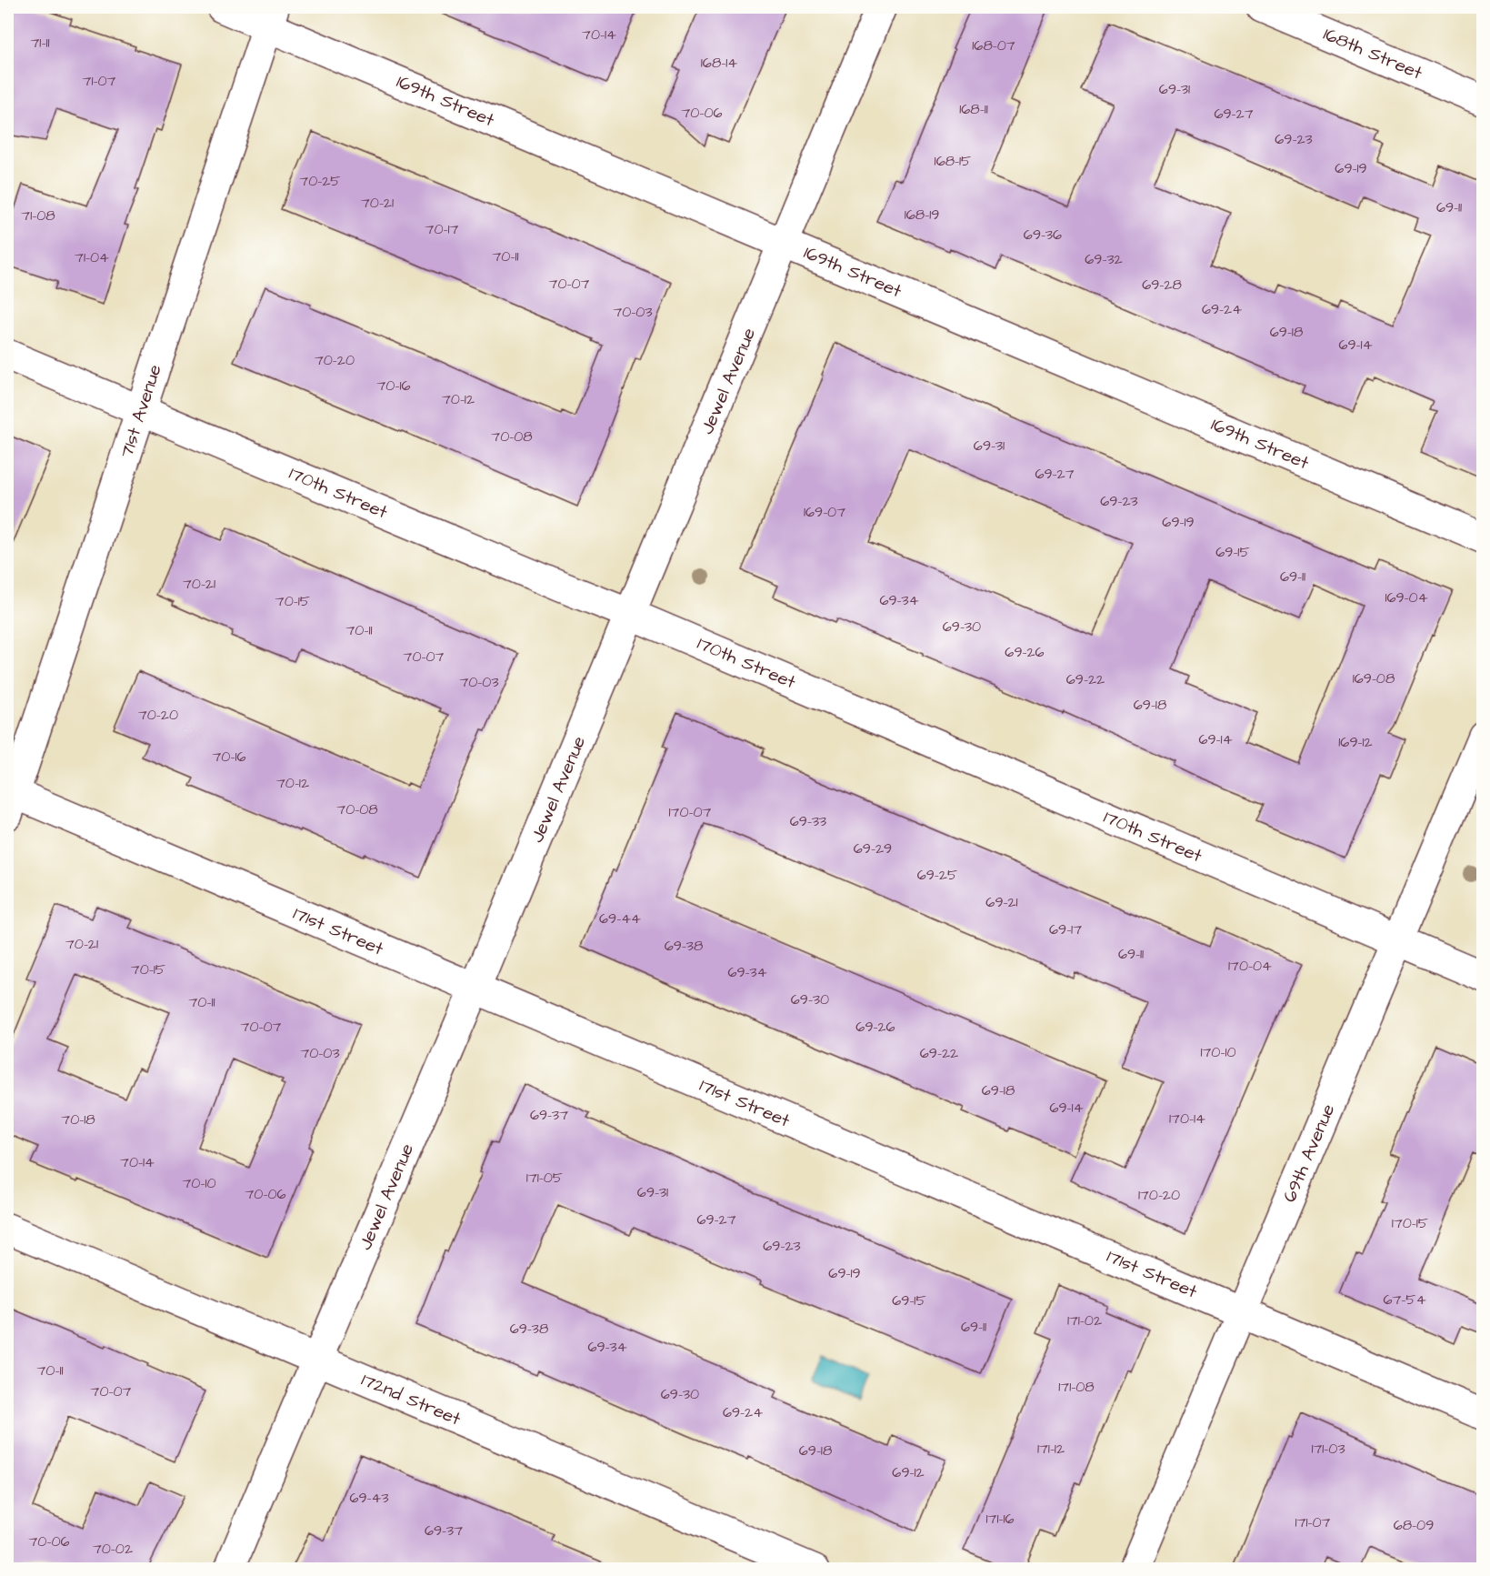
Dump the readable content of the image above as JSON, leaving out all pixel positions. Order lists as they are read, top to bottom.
{
  "streets": {
    "street": [
      "168th Street",
      "169th Street",
      "Jewel Avenue",
      "71st Avenue",
      "170th Street",
      "171st Street",
      "69th Avenue",
      "172nd Street"
    ]
  },
  "crossings": [
    ["169th Street", "Jewel Avenue"],
    ["169th Street", "71st Avenue"],
    ["Jewel Avenue", "170th Street"],
    ["Jewel Avenue", "171st Street"],
    ["Jewel Avenue", "172nd Street"],
    ["71st Avenue", "170th Street"],
    ["71st Avenue", "171st Street"],
    ["170th Street", "69th Avenue"],
    ["171st Street", "69th Avenue"]
  ],
  "house_numbers": [
    "70-14",
    "71-11",
    "168-07",
    "168-14",
    "71-07",
    "69-31",
    "168-11",
    "70-06",
    "69-27",
    "69-23",
    "168-15",
    "69-19",
    "70-25",
    "70-21",
    "69-11",
    "168-19",
    "71-08",
    "70-17",
    "69-36",
    "70-11",
    "71-04",
    "69-32",
    "70-07",
    "69-28",
    "69-24",
    "70-03",
    "69-18",
    "69-14",
    "70-20",
    "70-16",
    "70-12",
    "70-08",
    "69-31",
    "69-27",
    "69-23",
    "169-07",
    "69-19",
    "69-15",
    "69-11",
    "70-21",
    "169-04",
    "69-34",
    "70-15",
    "69-30",
    "70-11",
    "69-26",
    "70-07",
    "169-08",
    "69-22",
    "70-03",
    "69-18",
    "70-20",
    "69-14",
    "169-12",
    "70-16",
    "70-12",
    "70-08",
    "170-07",
    "69-33",
    "69-29",
    "69-25",
    "69-21",
    "69-44",
    "69-17",
    "70-21",
    "69-38",
    "69-11",
    "170-04",
    "70-15",
    "69-34",
    "69-30",
    "70-11",
    "70-07",
    "69-26",
    "170-10",
    "70-03",
    "69-22",
    "69-18",
    "69-14",
    "69-37",
    "170-14",
    "70-18",
    "70-14",
    "171-05",
    "70-10",
    "69-31",
    "70-06",
    "170-20",
    "69-27",
    "170-15",
    "69-23",
    "69-19",
    "67-54",
    "69-15",
    "171-02",
    "69-11",
    "69-38",
    "69-34",
    "70-11",
    "171-08",
    "70-07",
    "69-30",
    "69-24",
    "171-12",
    "171-03",
    "69-18",
    "69-12",
    "69-43",
    "171-16",
    "171-07",
    "68-09",
    "69-37",
    "70-06",
    "70-02"
  ]
}
